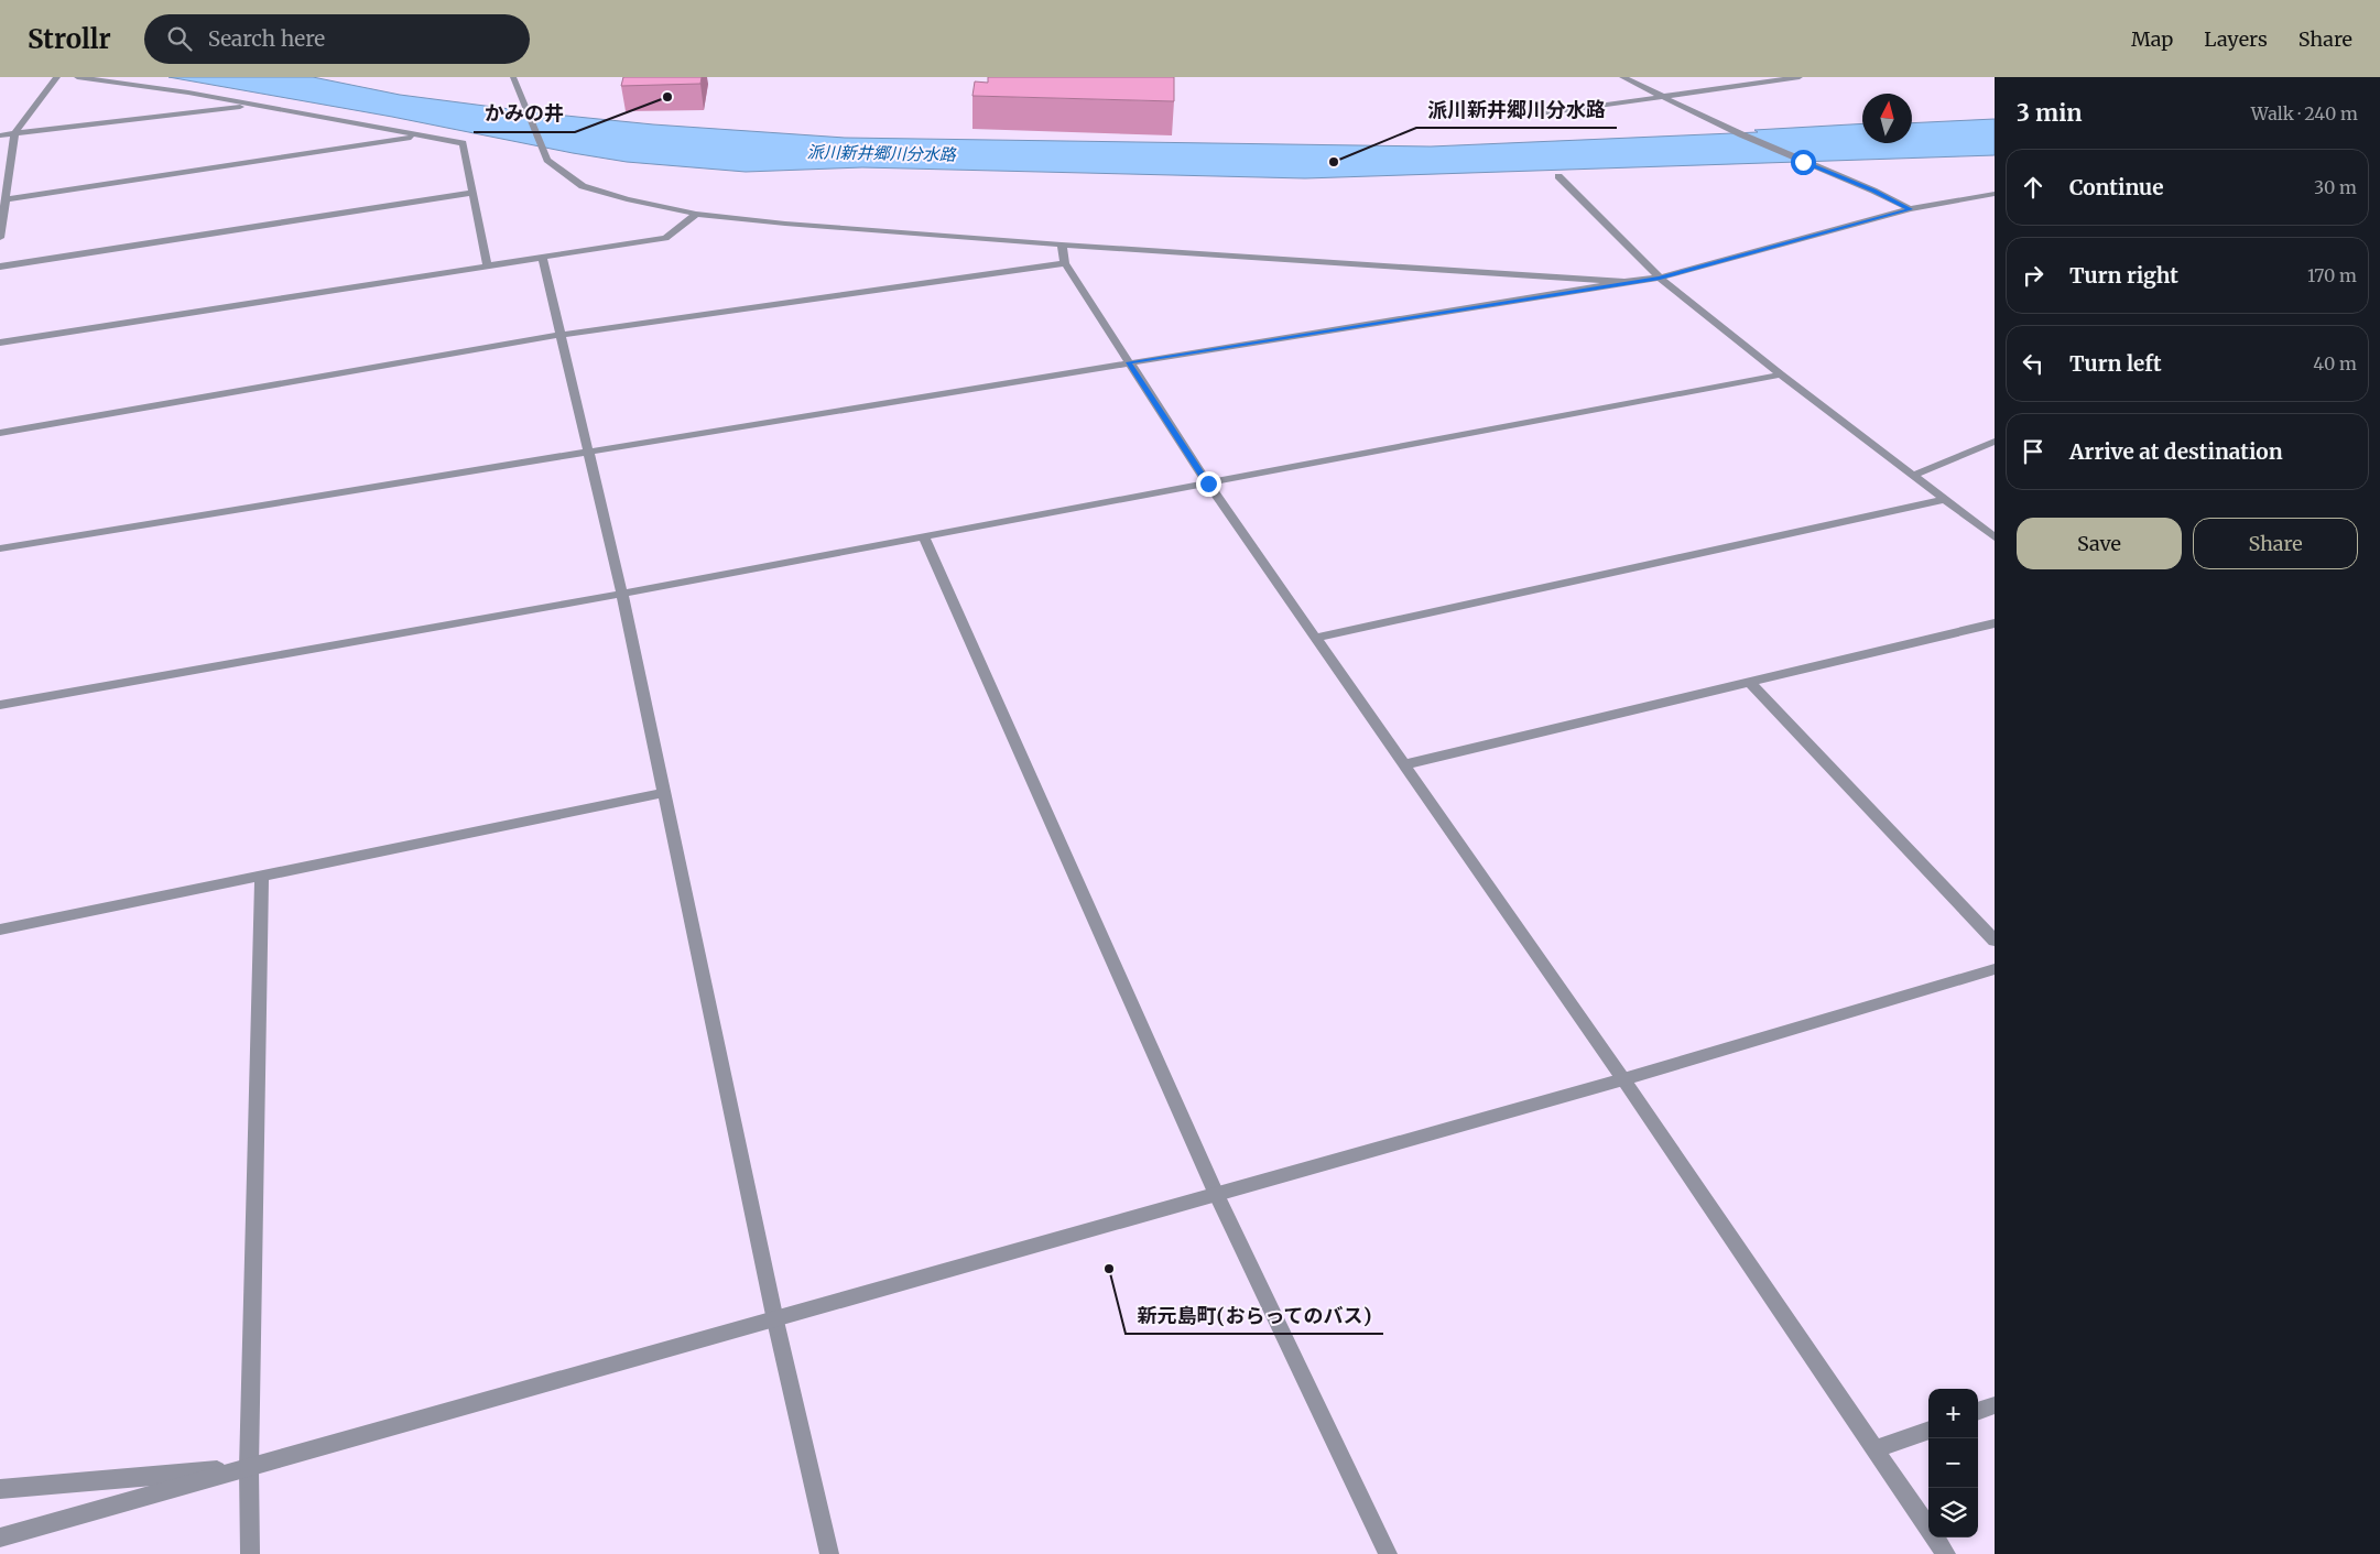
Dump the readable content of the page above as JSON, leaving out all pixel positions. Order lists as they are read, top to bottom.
{
  "water": ["派川新井郷川分水路"],
  "places": ["かみの井", "派川新井郷川分水路", "新元島町(おらってのバス)"],
  "north": "top",
  "page": {
    "header": "Strollr",
    "search": "Search here",
    "nav": ["Map", "Layers", "Share"],
    "heading": ["3 min", "Walk · 240 m"],
    "list": [
      ["Continue", "30 m"],
      ["Turn right", "170 m"],
      ["Turn left", "40 m"],
      "Arrive at destination"
    ],
    "buttons": ["Save", "Share"],
    "map_buttons": ["+", "−"]
  }
}
